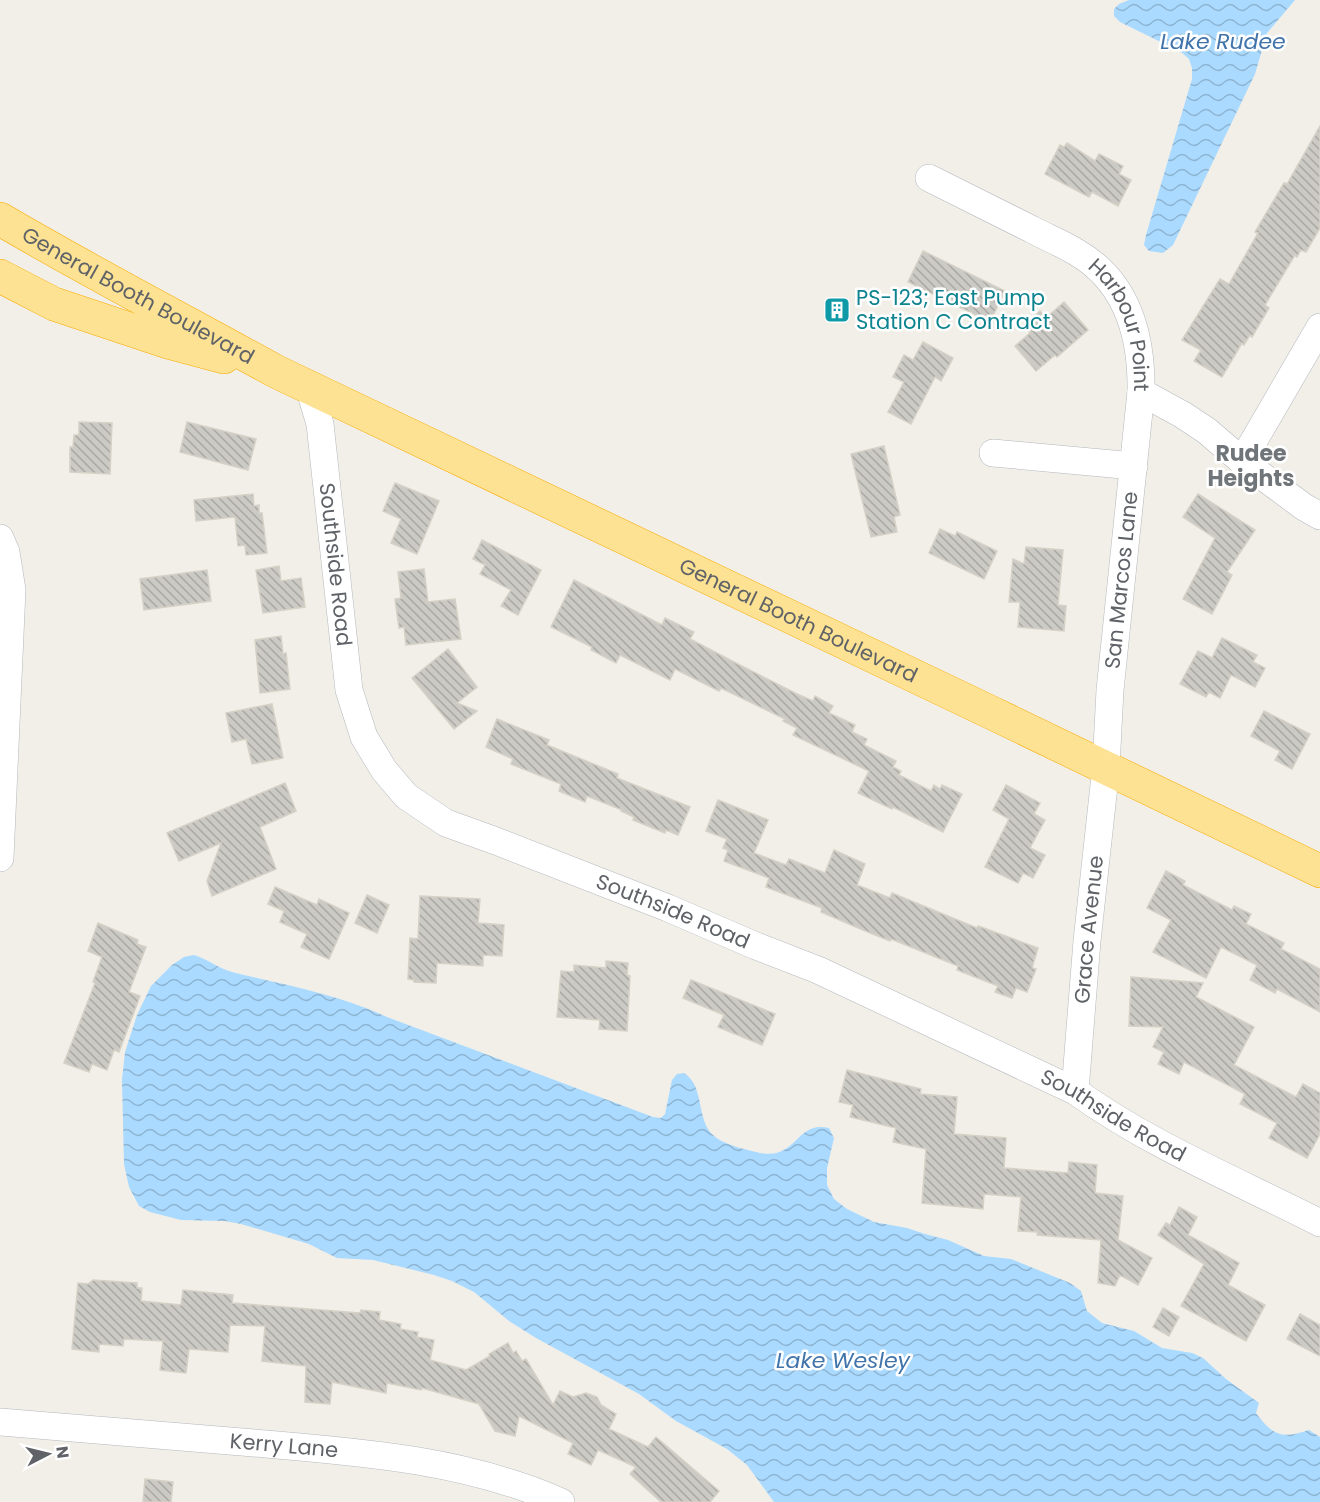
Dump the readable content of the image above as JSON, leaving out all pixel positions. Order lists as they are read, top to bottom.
{
  "streets": {
    "highway": ["General Booth Boulevard"],
    "street": [
      "Harbour Point",
      "Southside Road",
      "San Marcos Lane",
      "Grace Avenue",
      "Kerry Lane"
    ]
  },
  "crossings": [
    ["General Booth Boulevard", "Southside Road"],
    ["General Booth Boulevard", "San Marcos Lane"],
    ["General Booth Boulevard", "Grace Avenue"],
    ["Harbour Point", "San Marcos Lane"],
    ["Southside Road", "Grace Avenue"],
    ["San Marcos Lane", "Grace Avenue"]
  ],
  "districts": ["Rudee Heights"],
  "water": ["Lake Rudee", "Lake Wesley"],
  "places": {
    "building": ["PS-123; East Pump Station C Contract"]
  },
  "north": "right"
}
